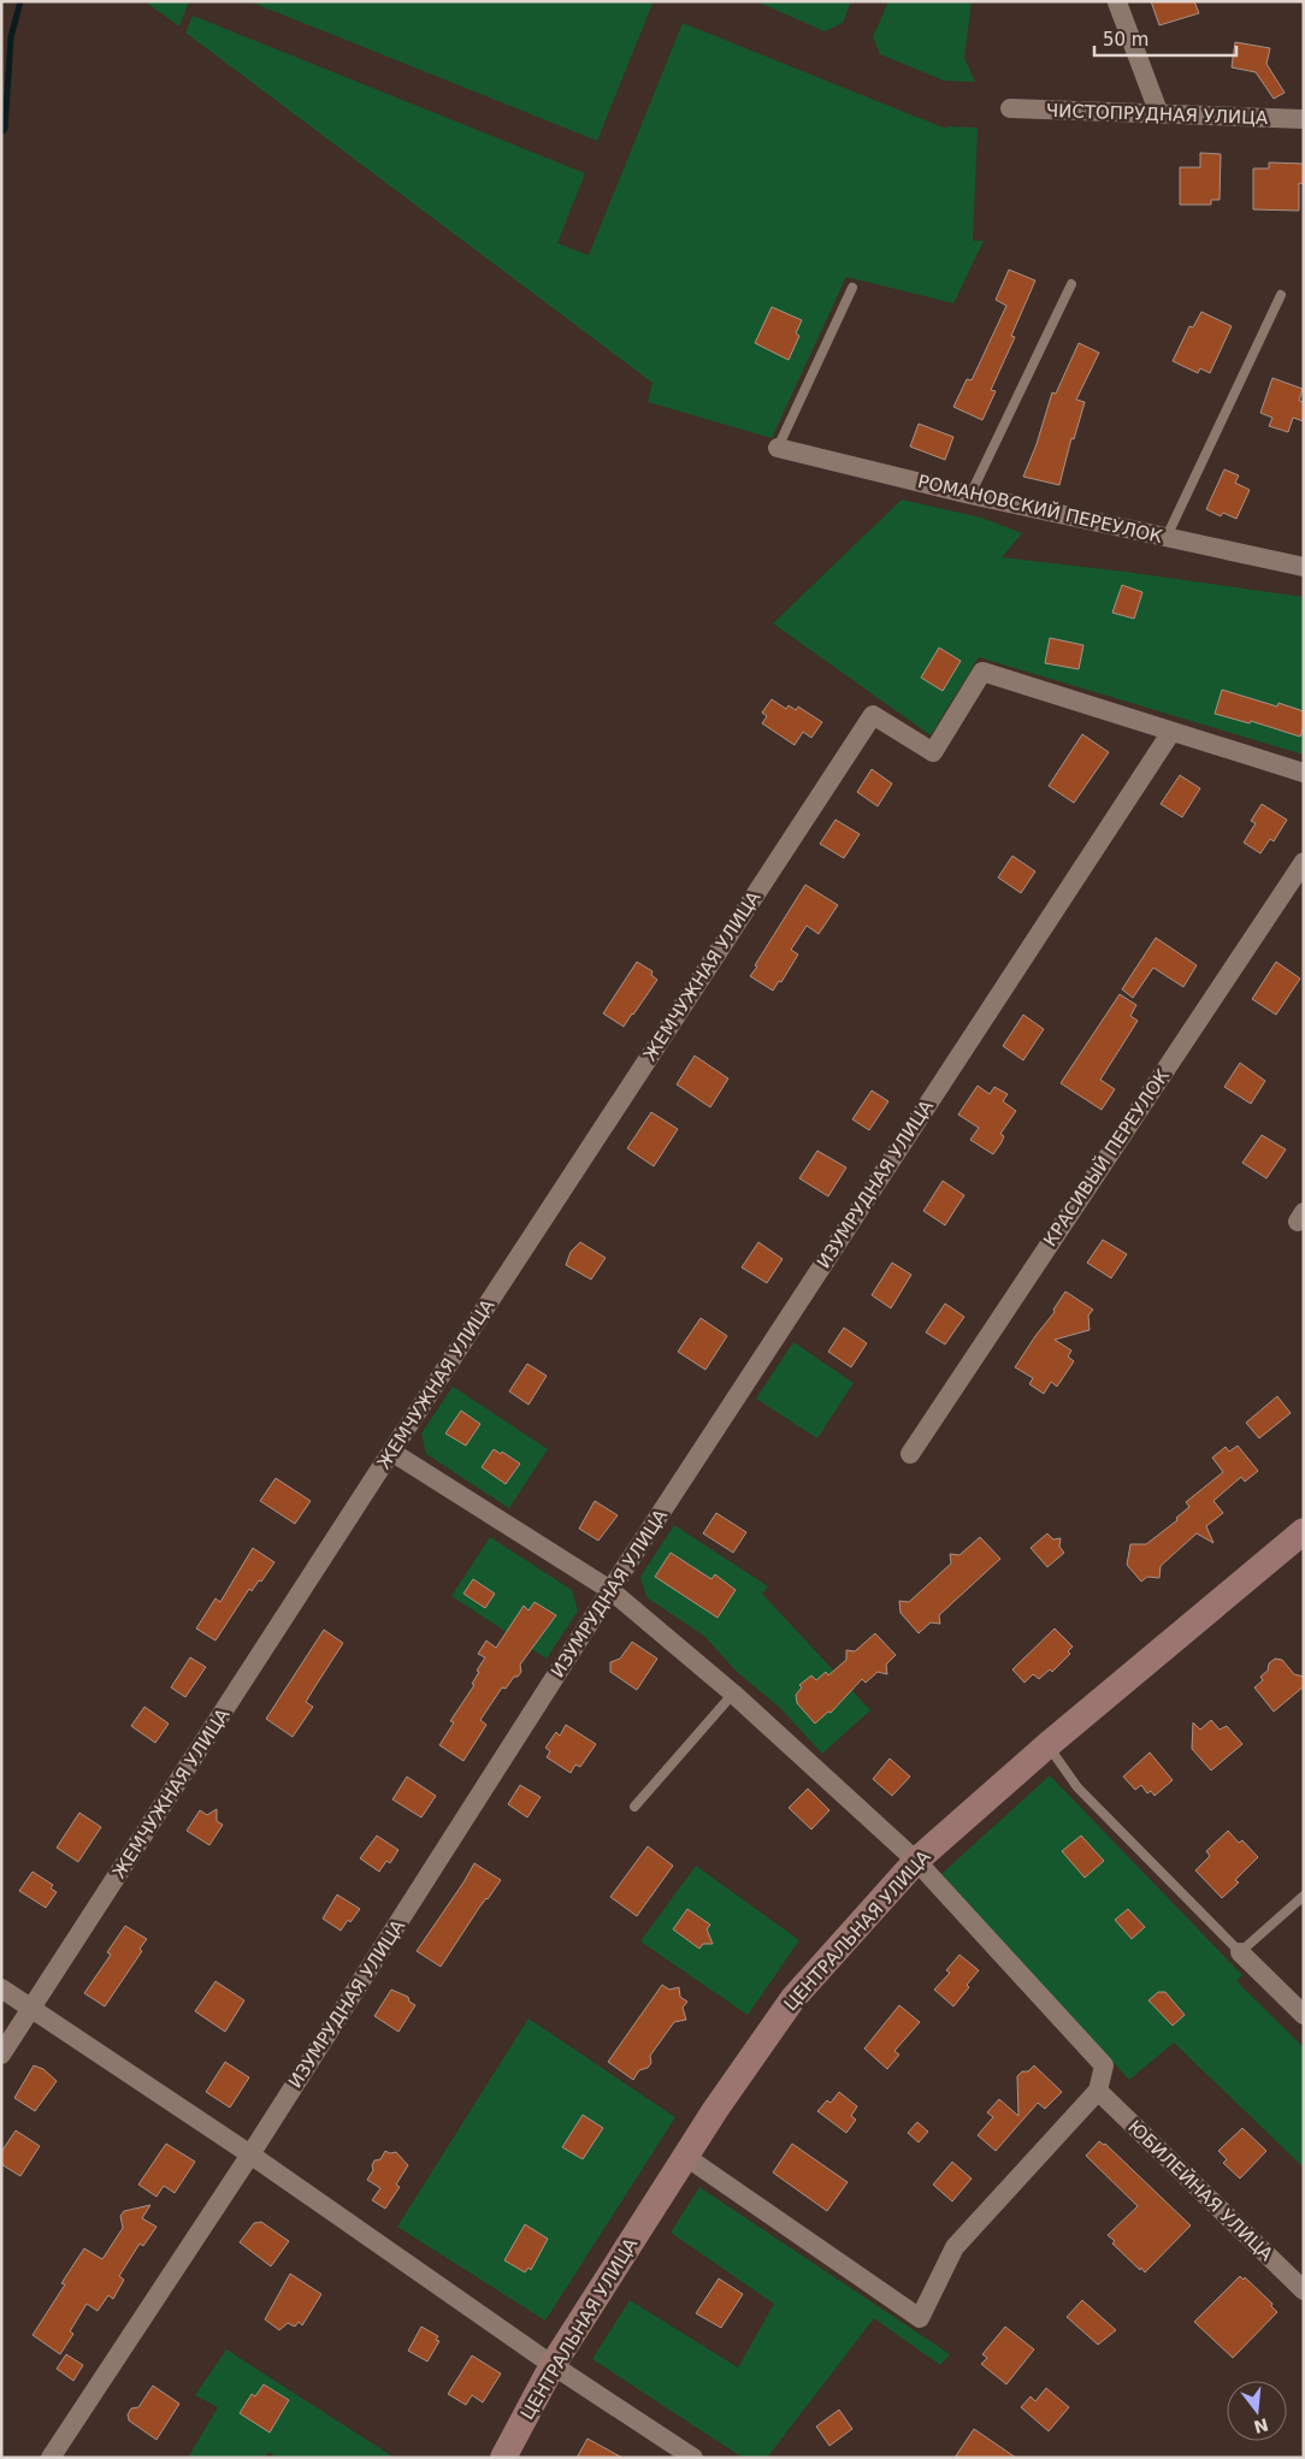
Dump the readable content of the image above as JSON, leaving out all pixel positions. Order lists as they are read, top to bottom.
{
  "streets": {
    "main road": ["ЦЕНТРАЛЬНАЯ УЛИЦА"],
    "street": [
      "ЧИСТОПРУДНАЯ УЛИЦА",
      "РОМАНОВСКИЙ ПЕРЕУЛОК",
      "ЖЕМЧУЖНАЯ УЛИЦА",
      "КРАСИВЫЙ ПЕРЕУЛОК",
      "ИЗУМРУДНАЯ УЛИЦА",
      "ЮБИЛЕЙНАЯ УЛИЦА"
    ]
  },
  "crossings": [
    ["ЖЕМЧУЖНАЯ УЛИЦА", "ИЗУМРУДНАЯ УЛИЦА"]
  ],
  "scale_bar": "50 m",
  "north": "bottom"
}
